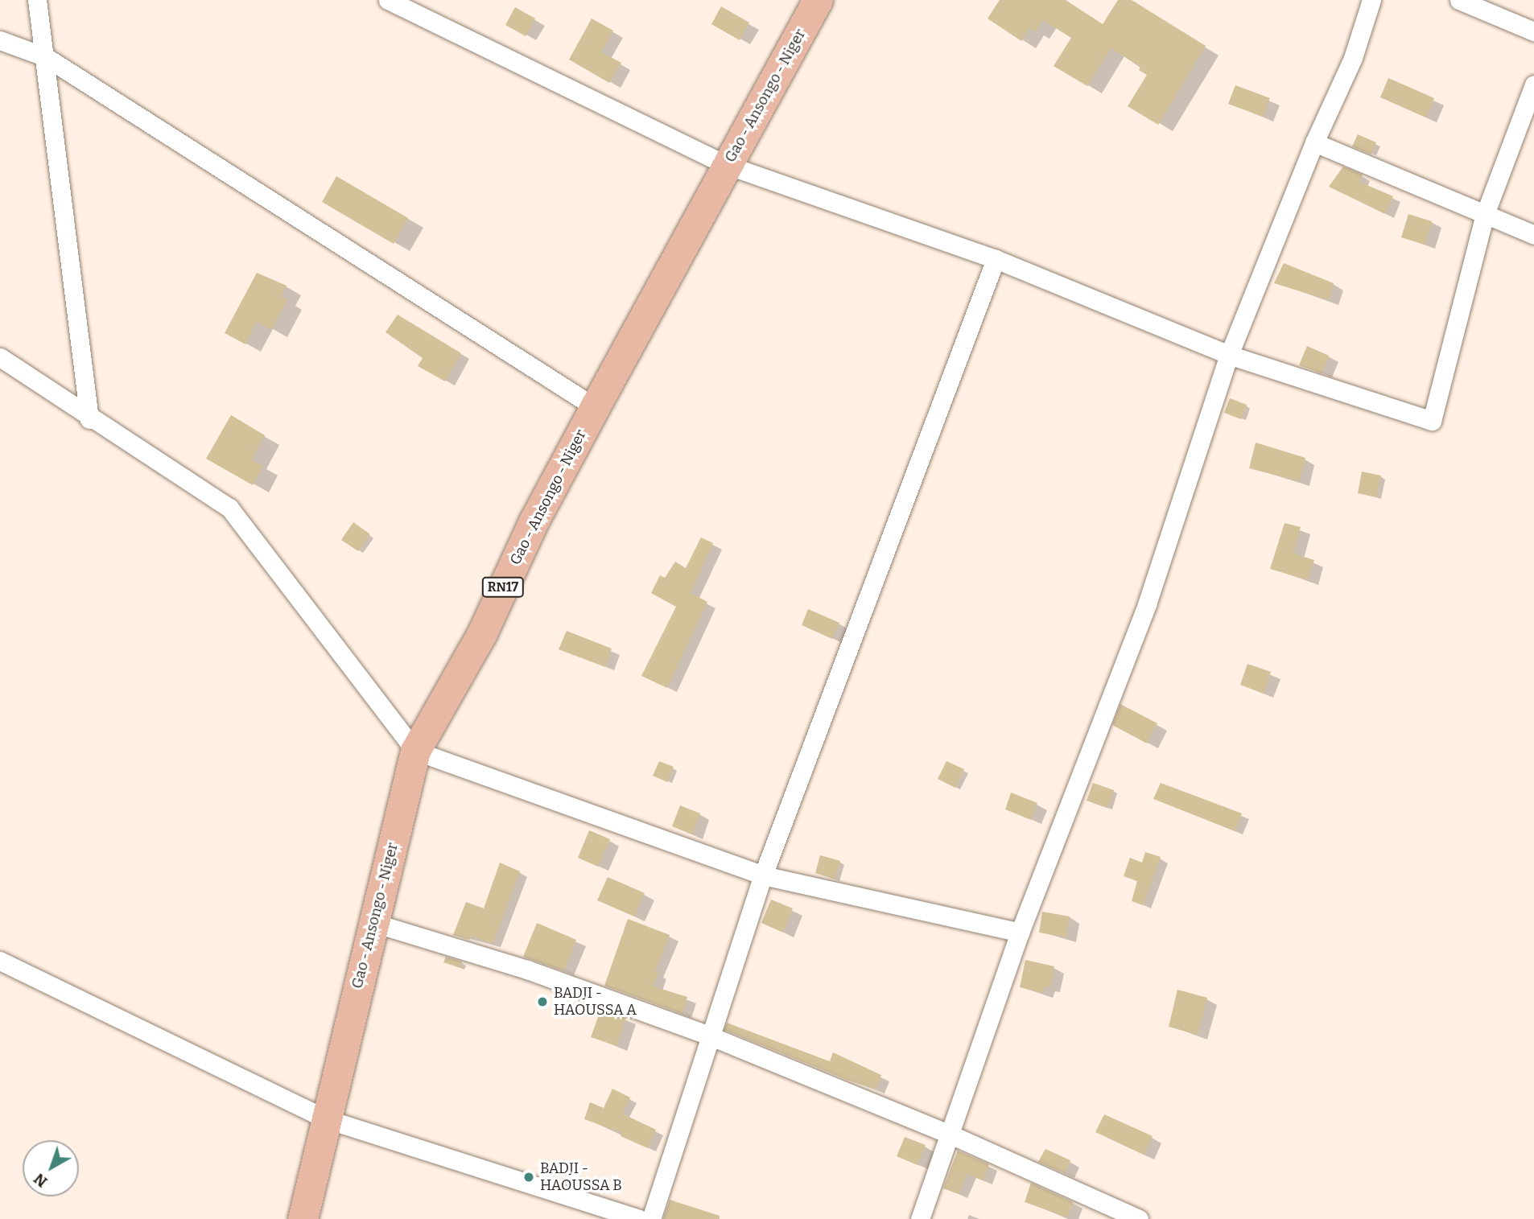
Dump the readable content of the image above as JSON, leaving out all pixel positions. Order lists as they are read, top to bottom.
{
  "streets": {
    "main road": ["Gao - Ansongo - Niger", "RN17"]
  },
  "places": ["BADJI - HAOUSSA A", "BADJI - HAOUSSA B"],
  "north": "bottom left"
}
